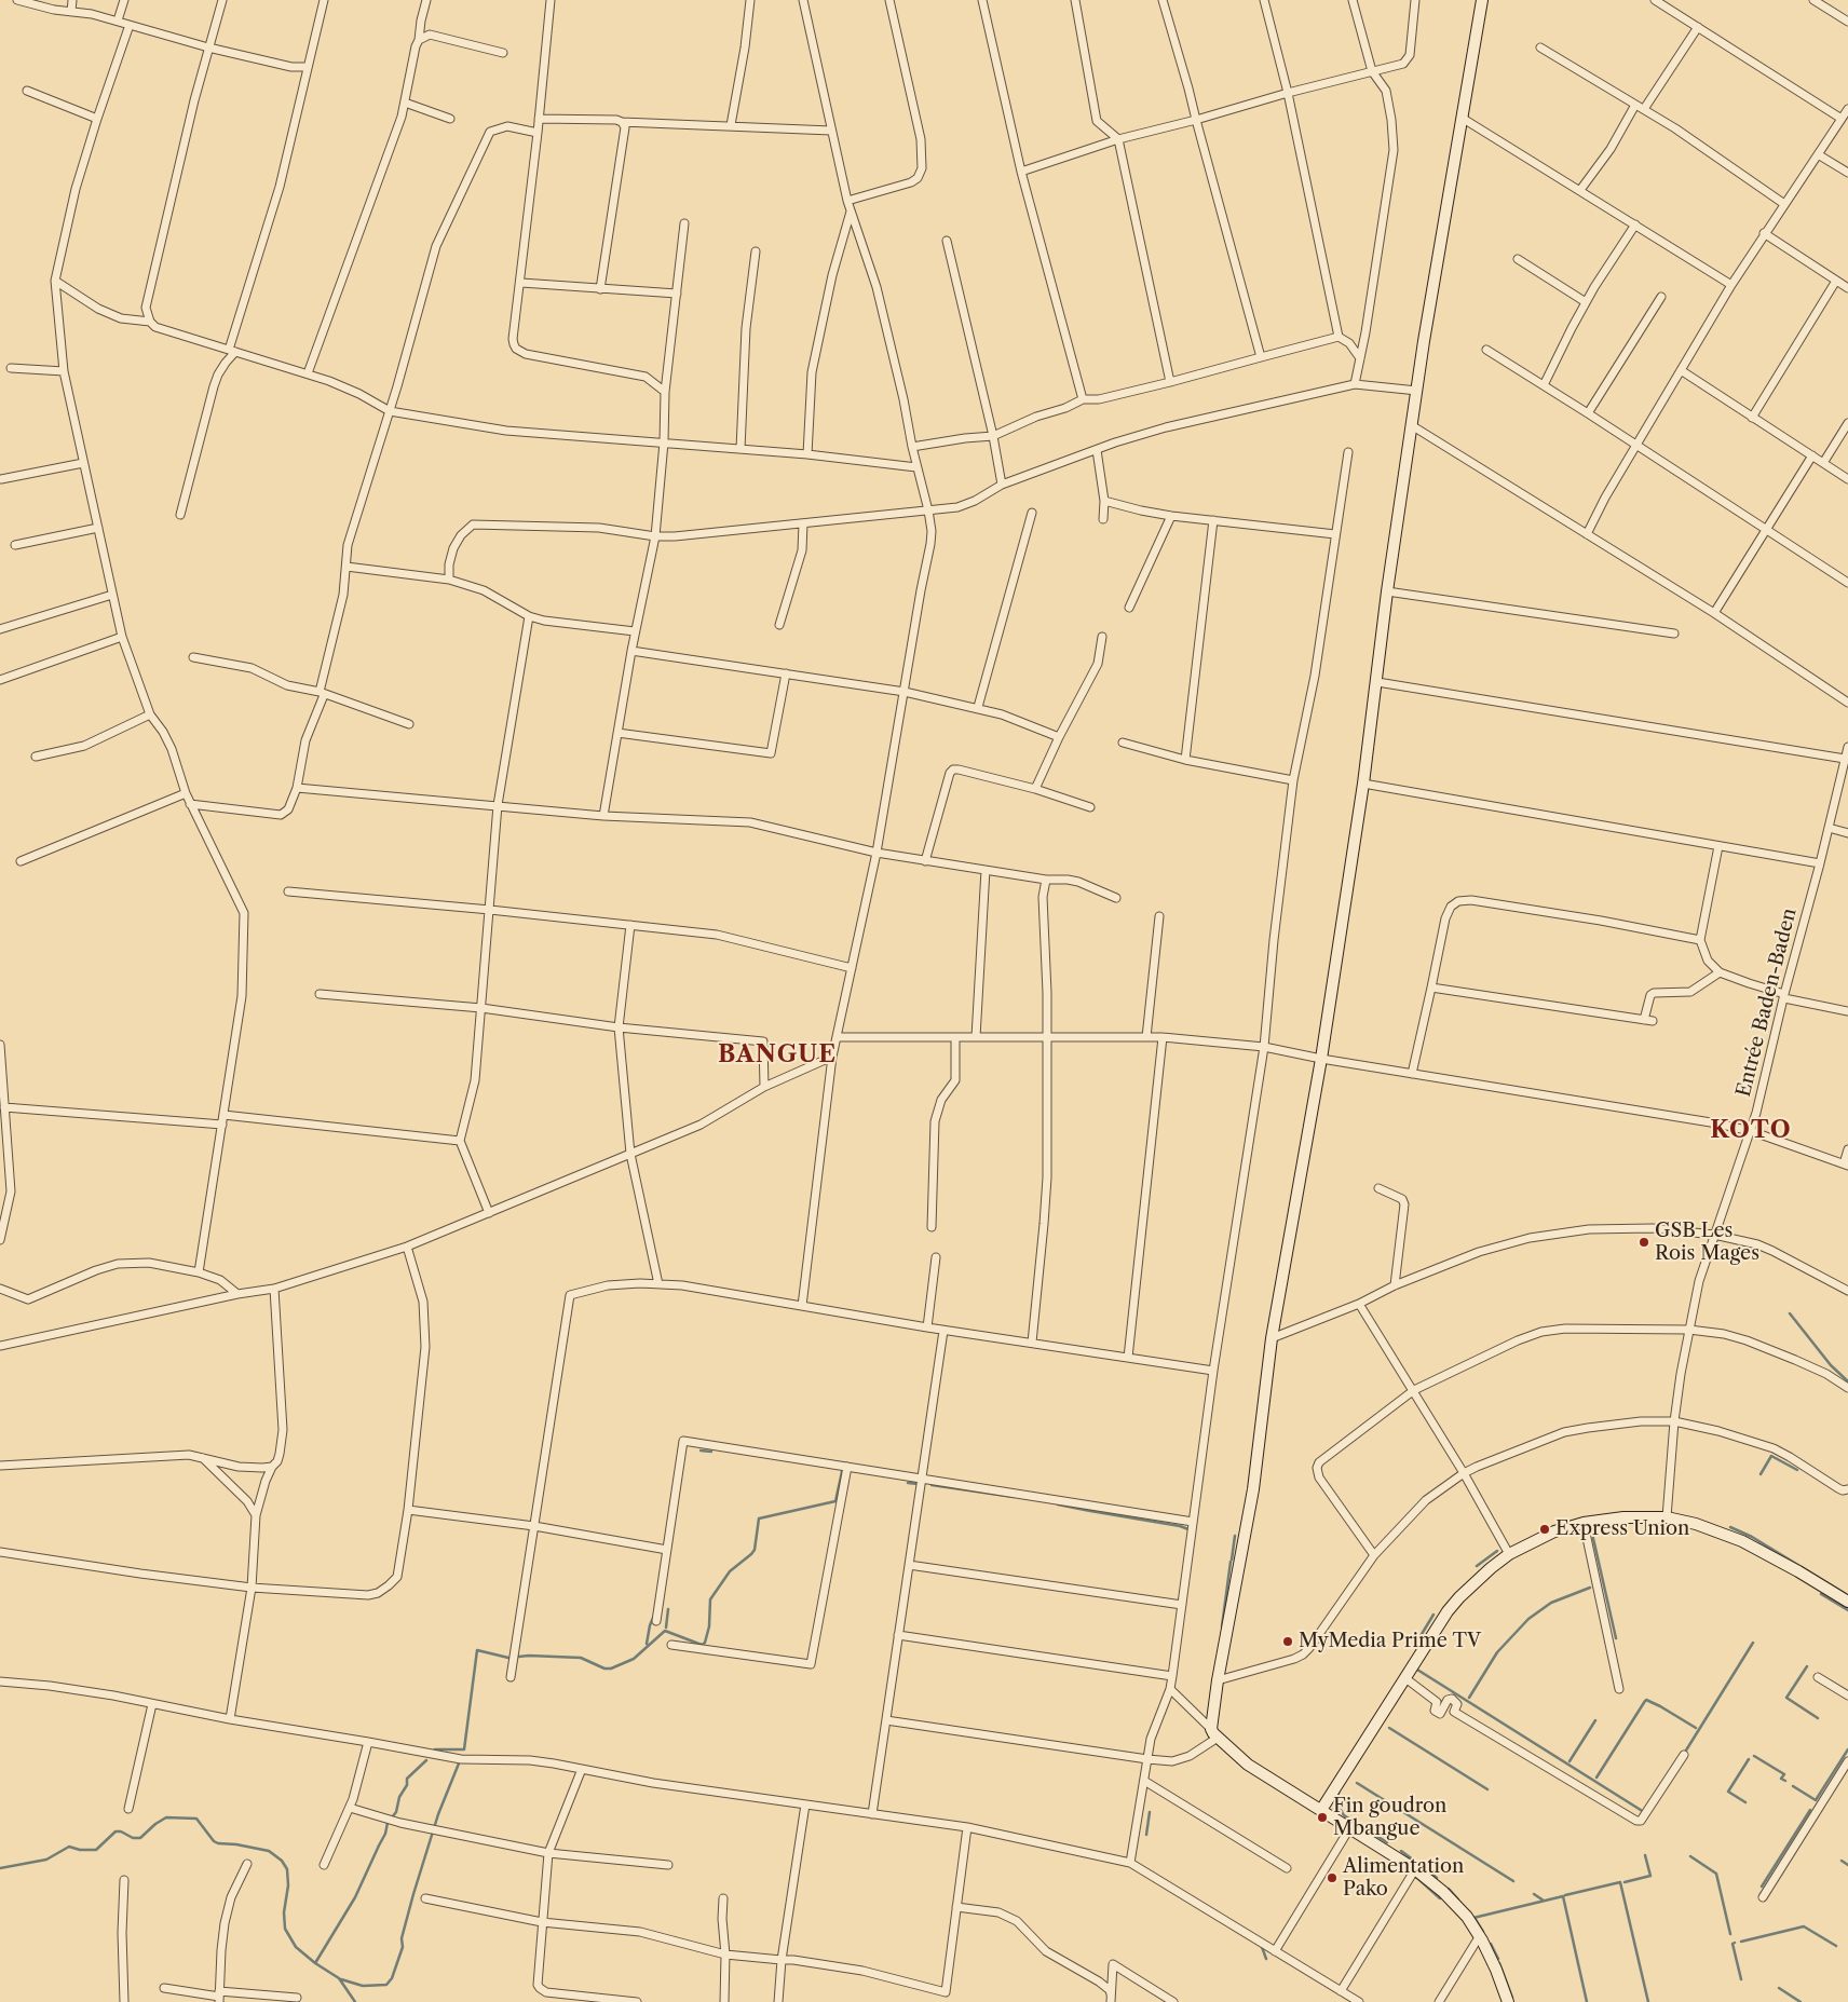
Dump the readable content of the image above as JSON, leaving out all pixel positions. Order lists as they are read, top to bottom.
{
  "streets": {
    "street": ["Entrée Baden-Baden"]
  },
  "districts": ["BANGUE", "KOTO"],
  "places": [
    "GSB Les Rois Mages",
    "Express Union",
    "MyMedia Prime TV",
    "Fin goudron Mbangue",
    "Alimentation Pako"
  ]
}
